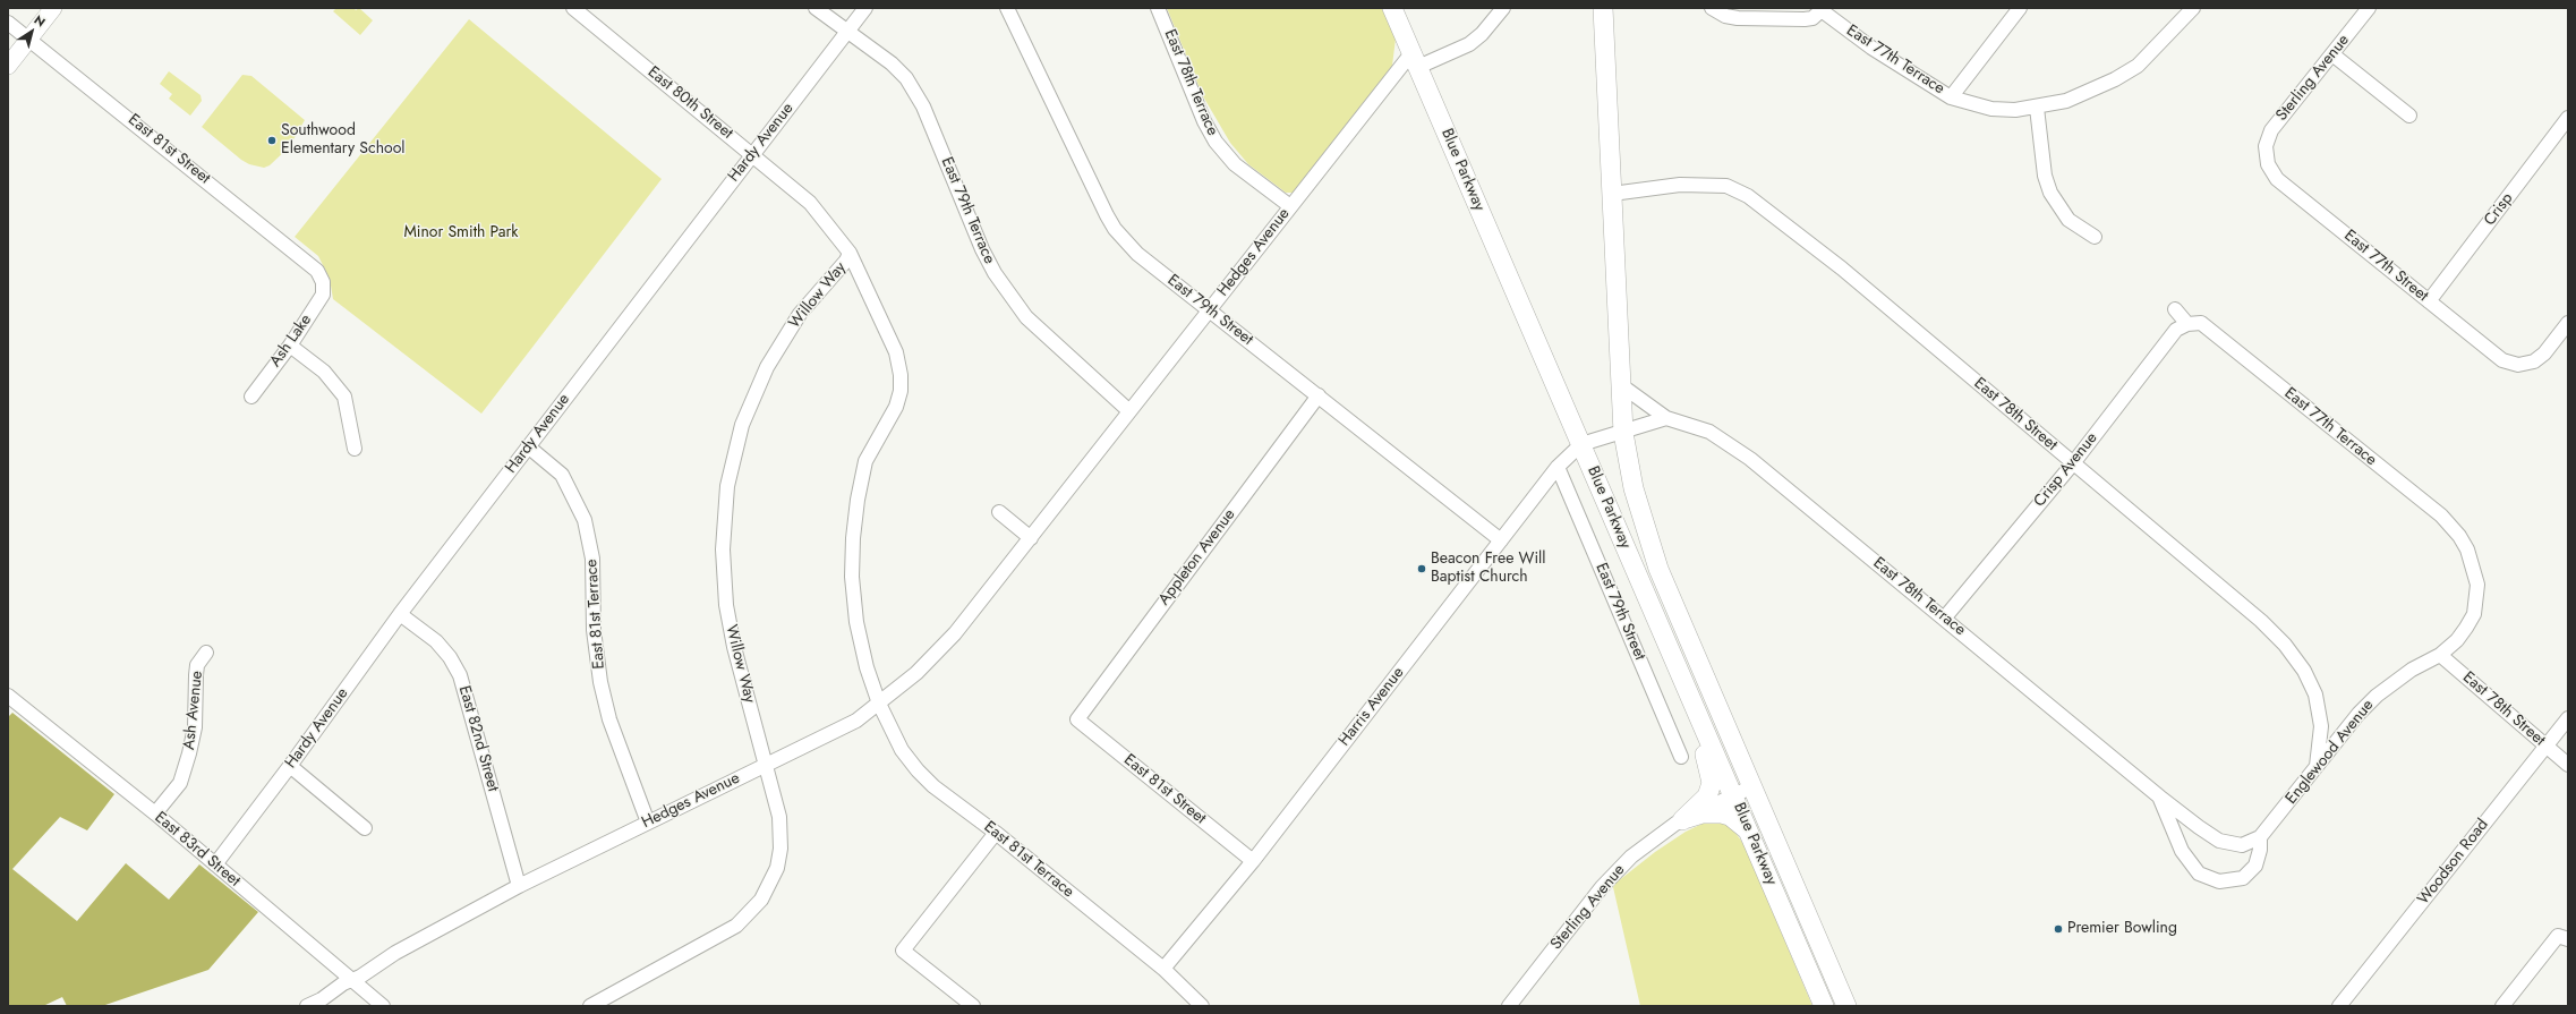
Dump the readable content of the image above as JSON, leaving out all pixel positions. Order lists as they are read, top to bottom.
{
  "streets": {
    "highway": ["Blue Parkway"],
    "street": [
      "East 77th Terrace",
      "Sterling Avenue",
      "East 78th Terrace",
      "East 80th Street",
      "Hardy Avenue",
      "East 81st Street",
      "Crisp",
      "East 79th Terrace",
      "Hedges Avenue",
      "East 77th Street",
      "Willow Way",
      "East 79th Street",
      "Ash Lake",
      "East 78th Street",
      "Crisp Avenue",
      "Appleton Avenue",
      "East 81st Terrace",
      "Harris Avenue",
      "Ash Avenue",
      "East 82nd Street",
      "Englewood Avenue",
      "East 83rd Street",
      "Woodson Road"
    ]
  },
  "crossings": [
    ["East 77th Terrace", "Crisp Avenue"],
    ["East 77th Terrace", "Englewood Avenue"],
    ["Sterling Avenue", "Blue Parkway"],
    ["Sterling Avenue", "East 77th Street"],
    ["East 78th Terrace", "Blue Parkway"],
    ["East 78th Terrace", "Hedges Avenue"],
    ["East 78th Terrace", "Crisp Avenue"],
    ["East 78th Terrace", "Englewood Avenue"],
    ["East 80th Street", "Hardy Avenue"],
    ["East 80th Street", "Hedges Avenue"],
    ["East 80th Street", "Willow Way"],
    ["East 80th Street", "East 81st Terrace"],
    ["Hardy Avenue", "East 79th Terrace"],
    ["Hardy Avenue", "East 81st Terrace"],
    ["Hardy Avenue", "East 82nd Street"],
    ["Hardy Avenue", "East 83rd Street"],
    ["East 81st Street", "Ash Lake"],
    ["East 81st Street", "Appleton Avenue"],
    ["East 81st Street", "Harris Avenue"],
    ["Blue Parkway", "Hedges Avenue"],
    ["Blue Parkway", "East 78th Street"],
    ["Blue Parkway", "Harris Avenue"],
    ["Crisp", "East 77th Street"],
    ["East 79th Terrace", "Hedges Avenue"],
    ["Hedges Avenue", "Willow Way"],
    ["Hedges Avenue", "East 79th Street"],
    ["Hedges Avenue", "East 81st Terrace"],
    ["Hedges Avenue", "East 82nd Street"],
    ["Hedges Avenue", "East 83rd Street"],
    ["East 79th Street", "Appleton Avenue"],
    ["East 79th Street", "Harris Avenue"],
    ["East 78th Street", "Crisp Avenue"],
    ["East 78th Street", "Englewood Avenue"],
    ["East 78th Street", "Woodson Road"],
    ["East 81st Terrace", "Harris Avenue"],
    ["Ash Avenue", "East 83rd Street"]
  ],
  "parks": ["Minor Smith Park"],
  "places": ["Southwood Elementary School", "Beacon Free Will Baptist Church", "Premier Bowling"],
  "north": "top right"
}
